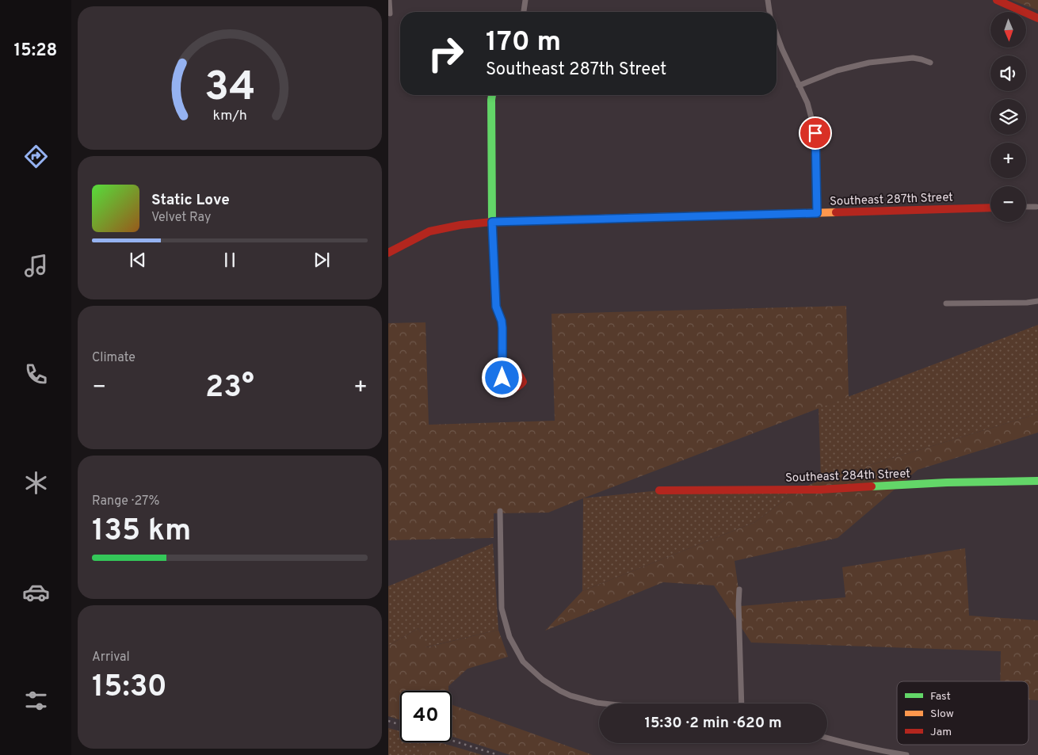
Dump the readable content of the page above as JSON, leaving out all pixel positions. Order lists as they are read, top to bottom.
{
  "streets": {
    "street": ["Southeast 287th Street", "Southeast 284th Street"]
  },
  "legend": ["Fast", "Slow", "Jam"],
  "north": "bottom",
  "page": {
    "tabs": "15:28",
    "map_buttons": ["+", "−"],
    "turn": ["170 m", "Southeast 287th Street"],
    "song": ["Static Love", "Velvet Ray"],
    "tile": [
      "Climate",
      ["Range · 27%", "135 km"],
      ["Arrival", "15:30"]
    ],
    "heat": ["−", "23°", "+"],
    "limit": "40",
    "trip": "15:30 · 2 min · 620 m",
    "gauge": ["34", "km/h"]
  }
}
